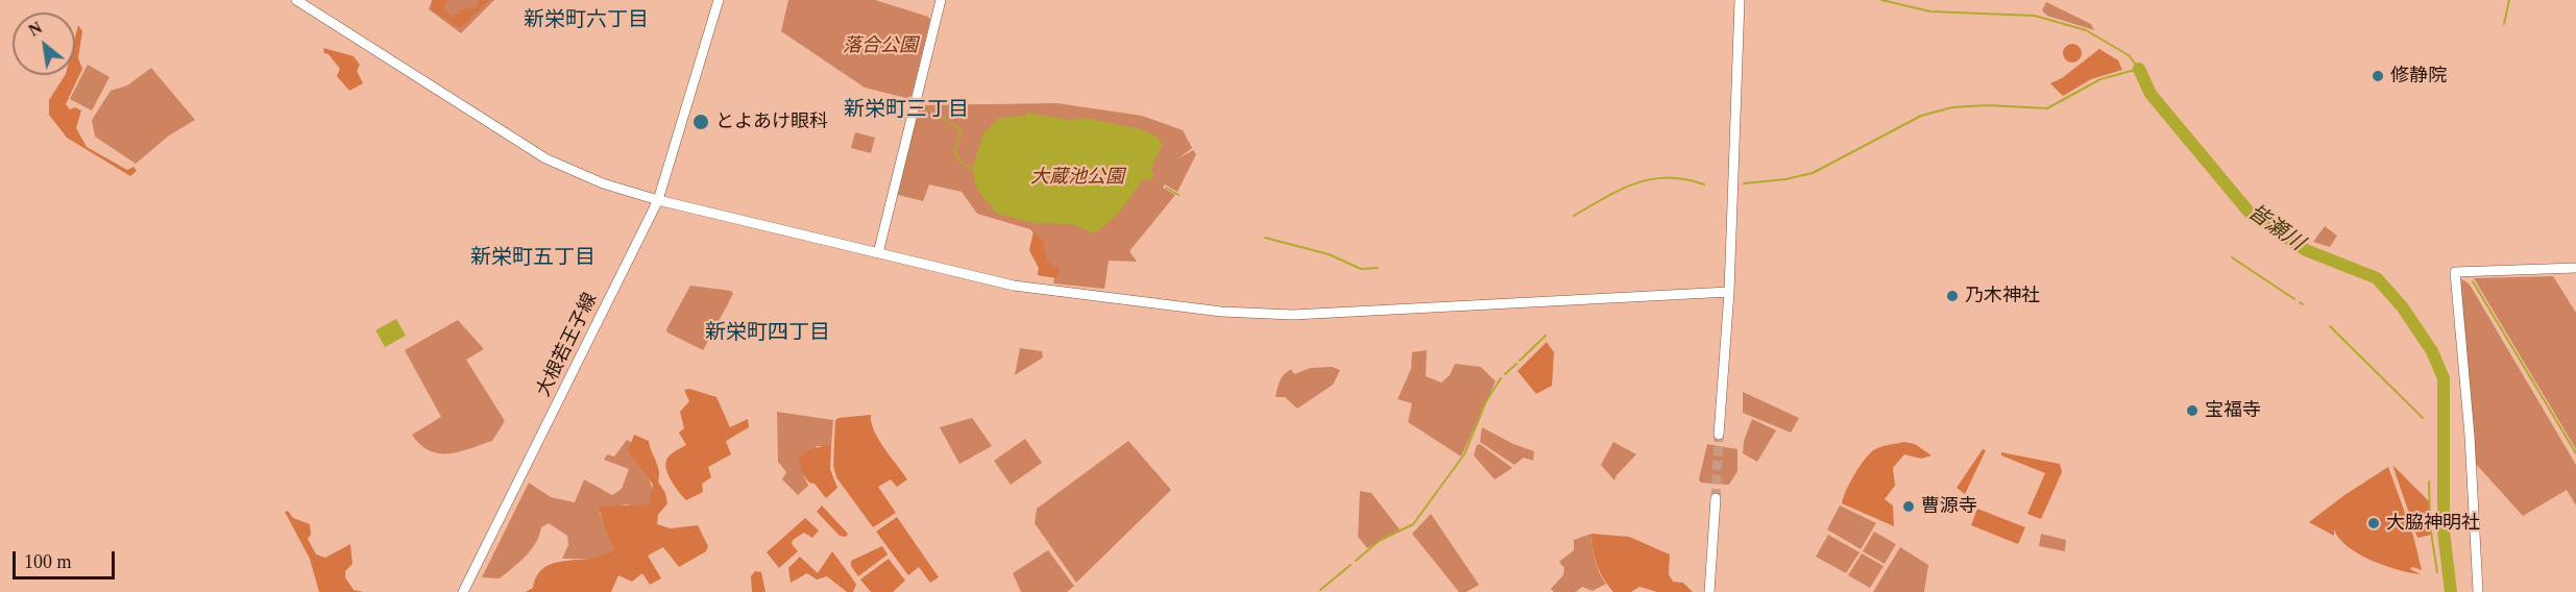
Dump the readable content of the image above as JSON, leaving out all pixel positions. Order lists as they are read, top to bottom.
{
  "streets": {
    "street": ["大根若王子線"]
  },
  "districts": [
    "新栄町六丁目",
    "新栄町三丁目",
    "新栄町五丁目",
    "新栄町四丁目"
  ],
  "water": ["皆瀬川"],
  "parks": ["落合公園", "大蔵池公園"],
  "places": [
    "修静院",
    "とよあけ眼科",
    "乃木神社",
    "宝福寺",
    "曹源寺",
    "大脇神明社"
  ],
  "scale_bar": "100 m",
  "north": "top left"
}
